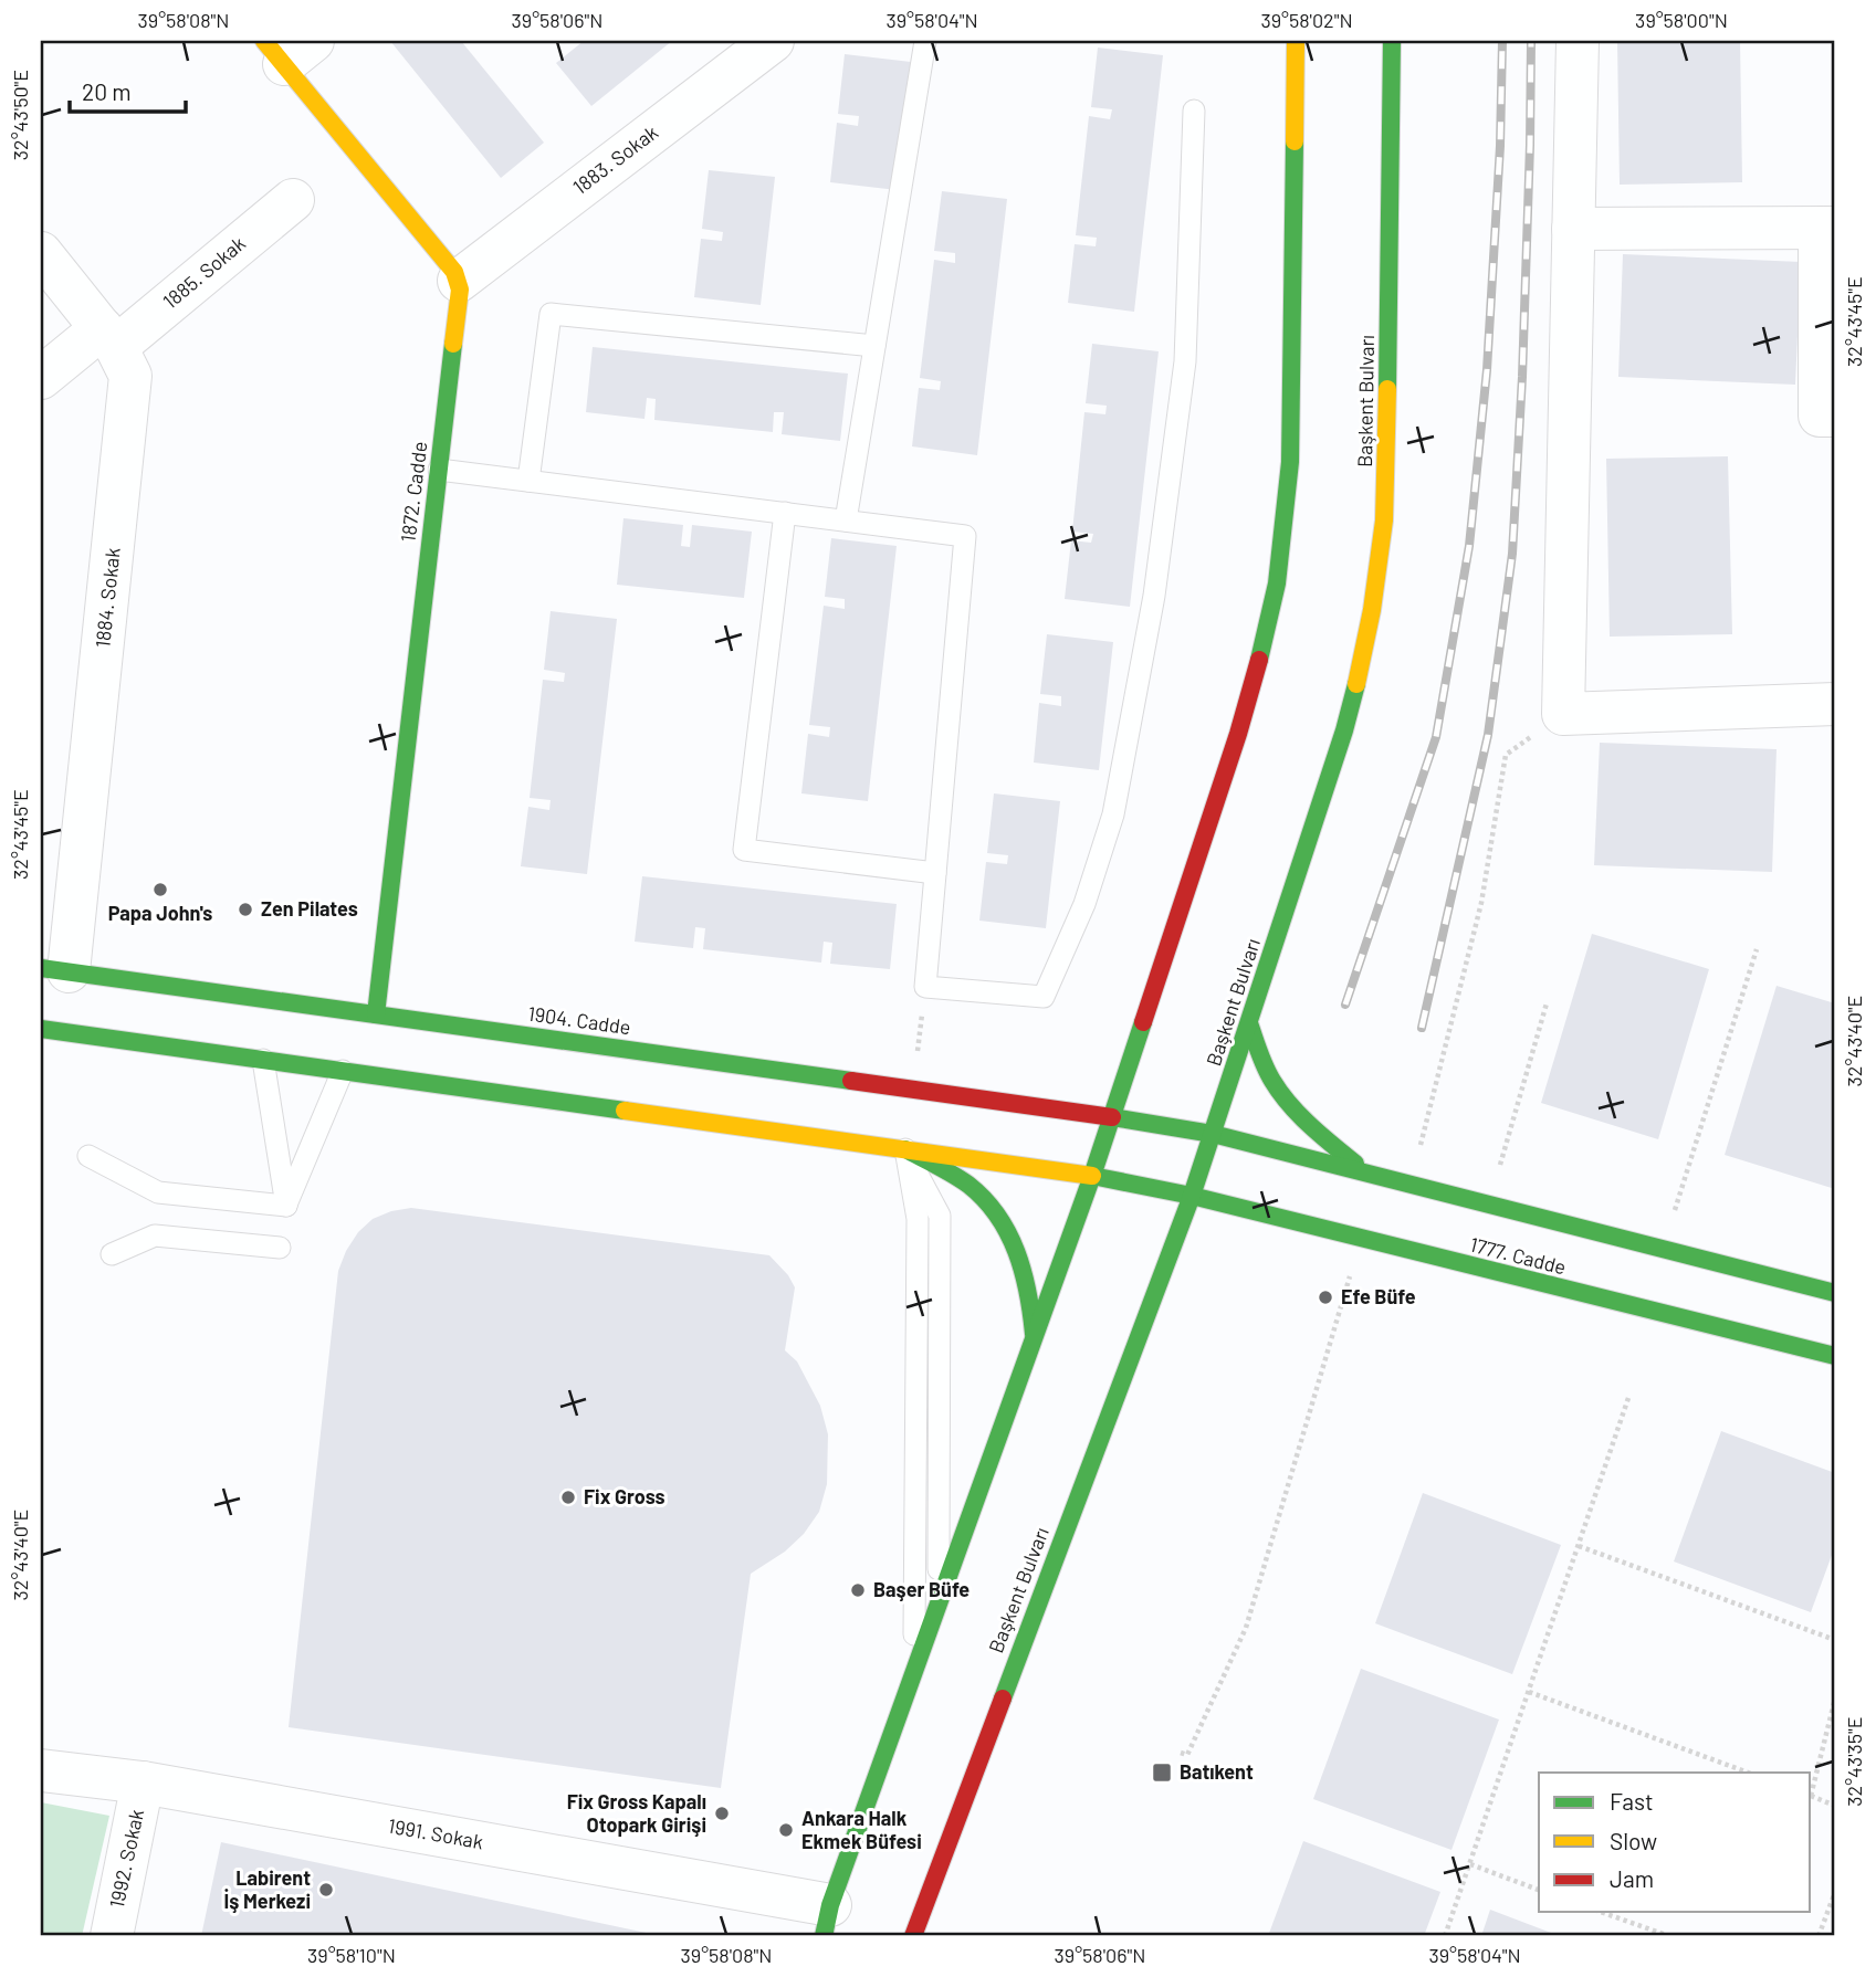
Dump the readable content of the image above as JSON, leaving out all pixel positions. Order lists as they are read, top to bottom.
{
  "streets": {
    "main road": [
      "Başkent Bulvarı",
      "1872. Cadde",
      "1904. Cadde",
      "1777. Cadde"
    ],
    "street": [
      "1883. Sokak",
      "1885. Sokak",
      "1884. Sokak",
      "1991. Sokak",
      "1992. Sokak"
    ]
  },
  "crossings": [
    ["1883. Sokak", "1872. Cadde"],
    ["1885. Sokak", "1884. Sokak"],
    ["Başkent Bulvarı", "1904. Cadde"],
    ["Başkent Bulvarı", "1777. Cadde"],
    ["1872. Cadde", "1904. Cadde"],
    ["1884. Sokak", "1904. Cadde"],
    ["1991. Sokak", "1992. Sokak"]
  ],
  "places": {
    "other": [
      "Papa John's",
      "Zen Pilates",
      "Efe Büfe",
      "Fix Gross",
      "Başer Büfe",
      "Fix Gross Kapalı Otopark Girişi",
      "Ankara Halk Ekmek Büfesi",
      "Labirent İş Merkezi"
    ],
    "transit": ["Batıkent"]
  },
  "legend": ["Fast", "Slow", "Jam"],
  "scale_bar": "20 m",
  "coordinates": [
    "39°58'08\"N",
    "39°58'06\"N",
    "39°58'04\"N",
    "39°58'02\"N",
    "39°58'00\"N",
    "32°43'50\"E",
    "32°43'45\"E",
    "32°43'40\"E",
    "32°43'35\"E",
    "39°58'10\"N"
  ]
}
